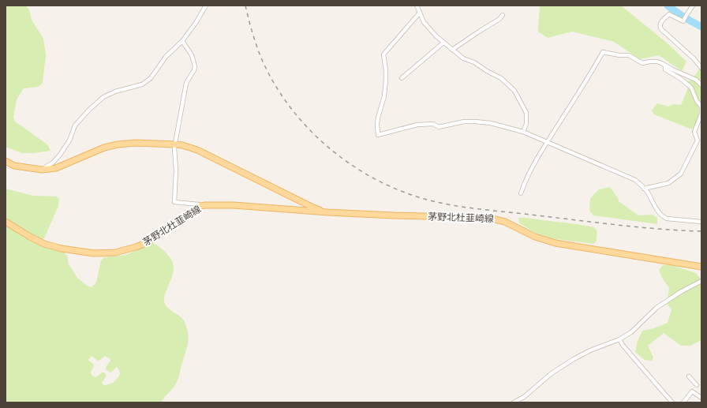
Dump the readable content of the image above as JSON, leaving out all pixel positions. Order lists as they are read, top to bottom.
{
  "streets": {
    "main road": ["茅野北杜韮崎線"]
  }
}
